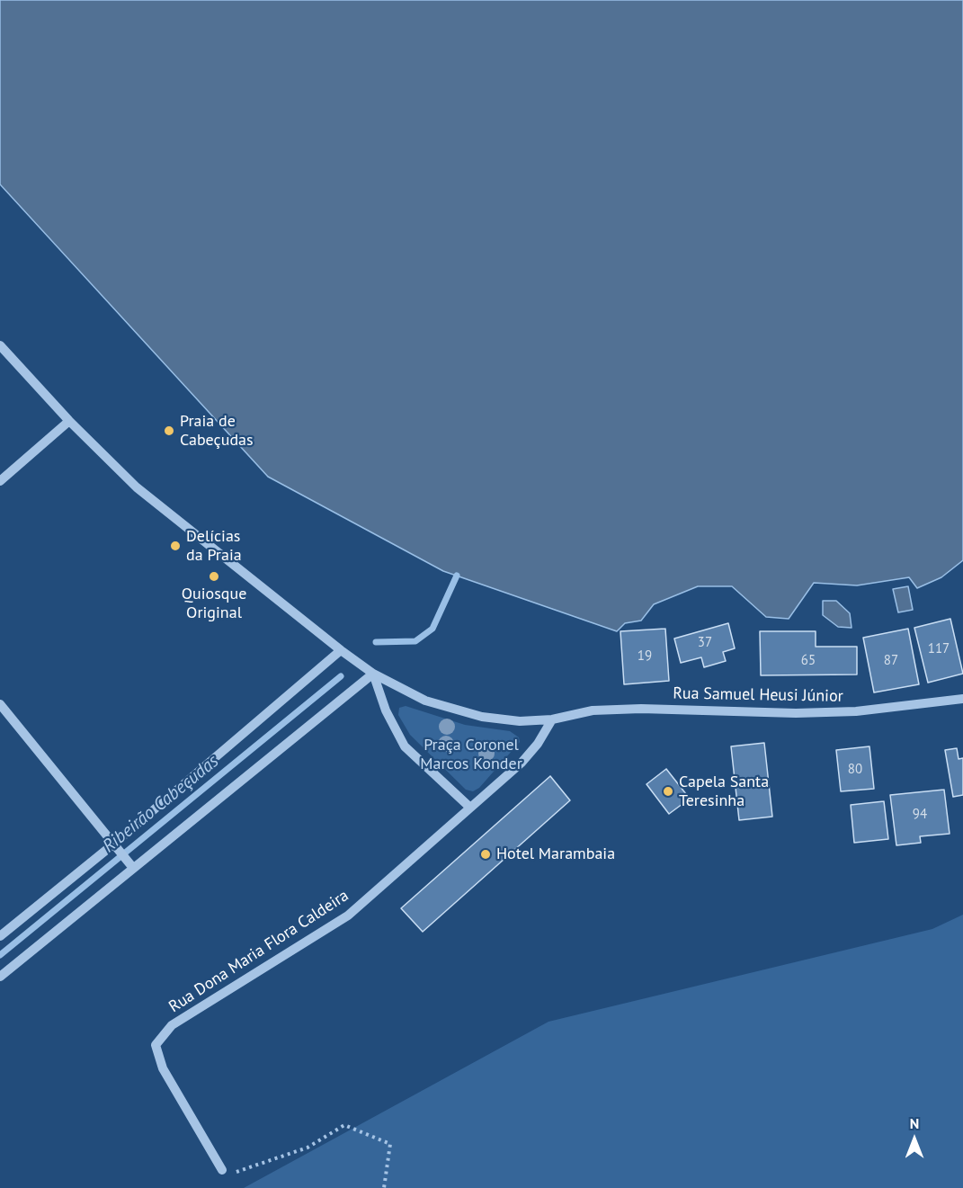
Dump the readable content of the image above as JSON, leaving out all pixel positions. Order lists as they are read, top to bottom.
{
  "streets": {
    "street": ["Rua Samuel Heusi Júnior", "Rua Dona Maria Flora Caldeira"]
  },
  "crossings": [
    ["Rua Samuel Heusi Júnior", "Rua Dona Maria Flora Caldeira"]
  ],
  "water": ["Ribeirão Cabeçudas"],
  "parks": ["Praça Coronel Marcos Konder"],
  "places": [
    "Praia de Cabeçudas",
    "Delícias da Praia",
    "Quiosque Original",
    "Capela Santa Teresinha",
    "Hotel Marambaia"
  ],
  "house_numbers": [
    "37",
    "117",
    "19",
    "65",
    "87",
    "80",
    "94"
  ],
  "north": "top"
}
